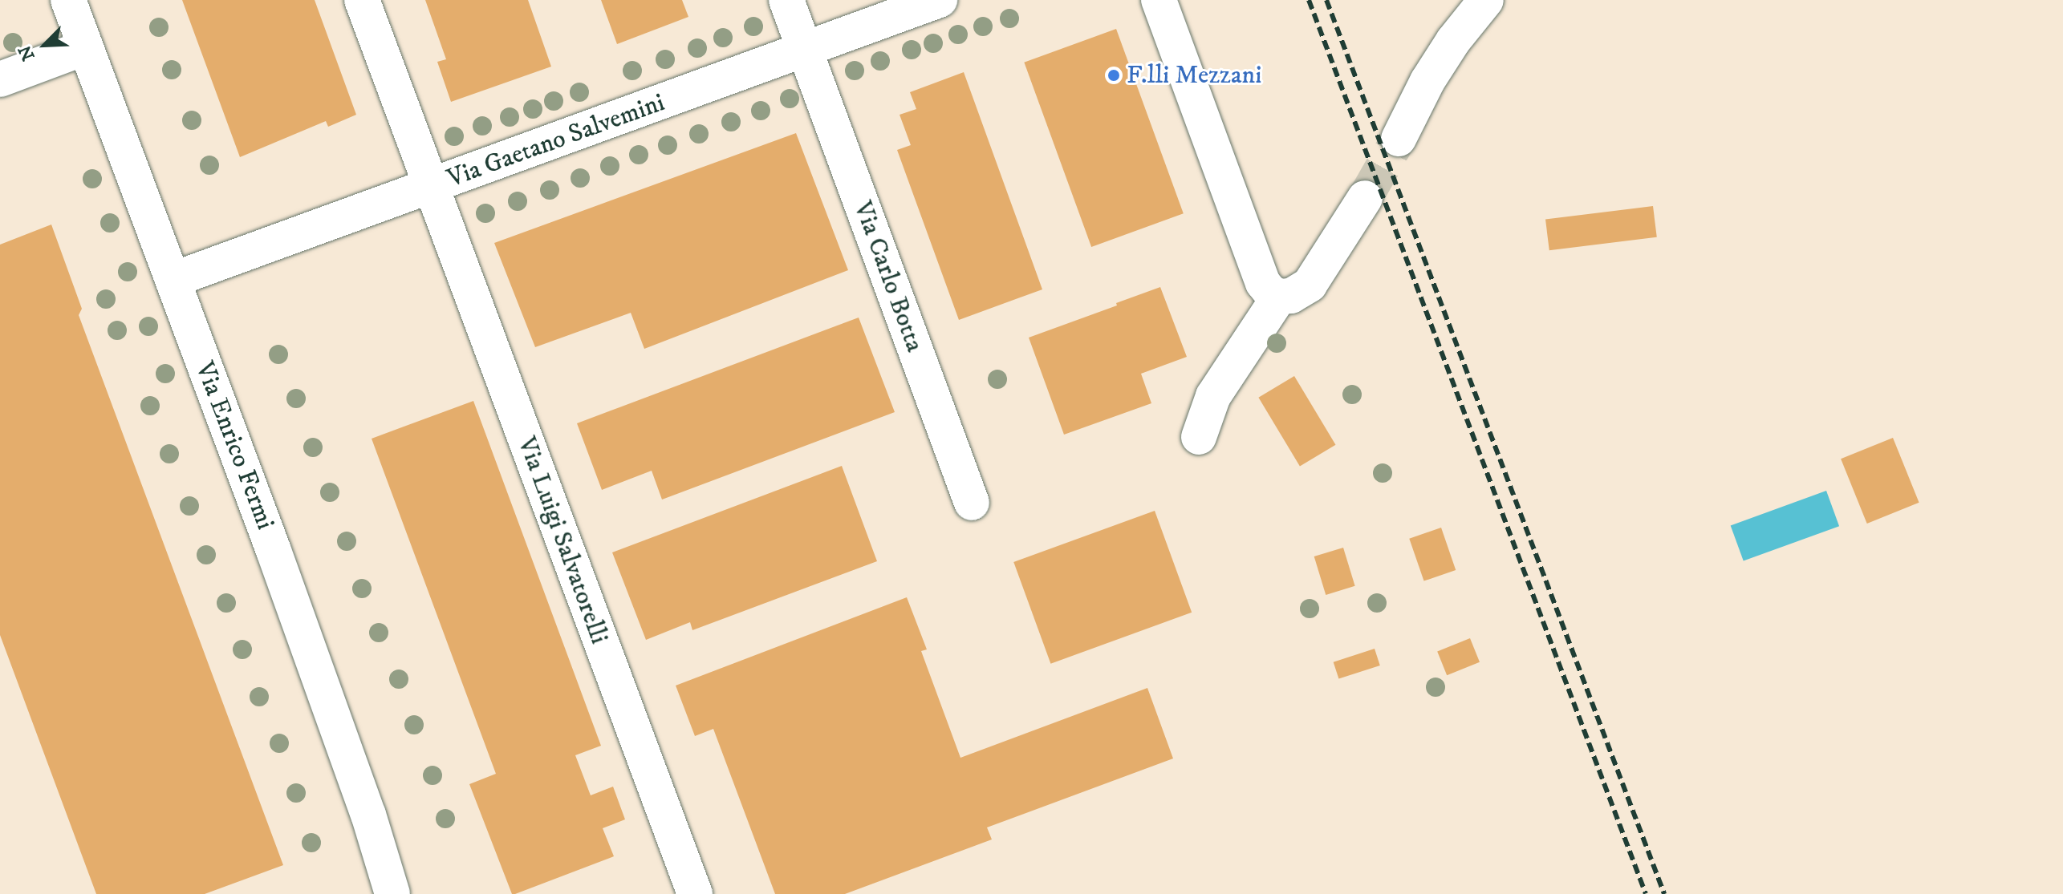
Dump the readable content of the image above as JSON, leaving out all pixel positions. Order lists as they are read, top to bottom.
{
  "streets": {
    "street": [
      "Via Gaetano Salvemini",
      "Via Carlo Botta",
      "Via Enrico Fermi",
      "Via Luigi Salvatorelli"
    ]
  },
  "crossings": [
    ["Via Gaetano Salvemini", "Via Carlo Botta"],
    ["Via Gaetano Salvemini", "Via Enrico Fermi"],
    ["Via Gaetano Salvemini", "Via Luigi Salvatorelli"]
  ],
  "places": ["F.lli Mezzani"],
  "north": "bottom left"
}
